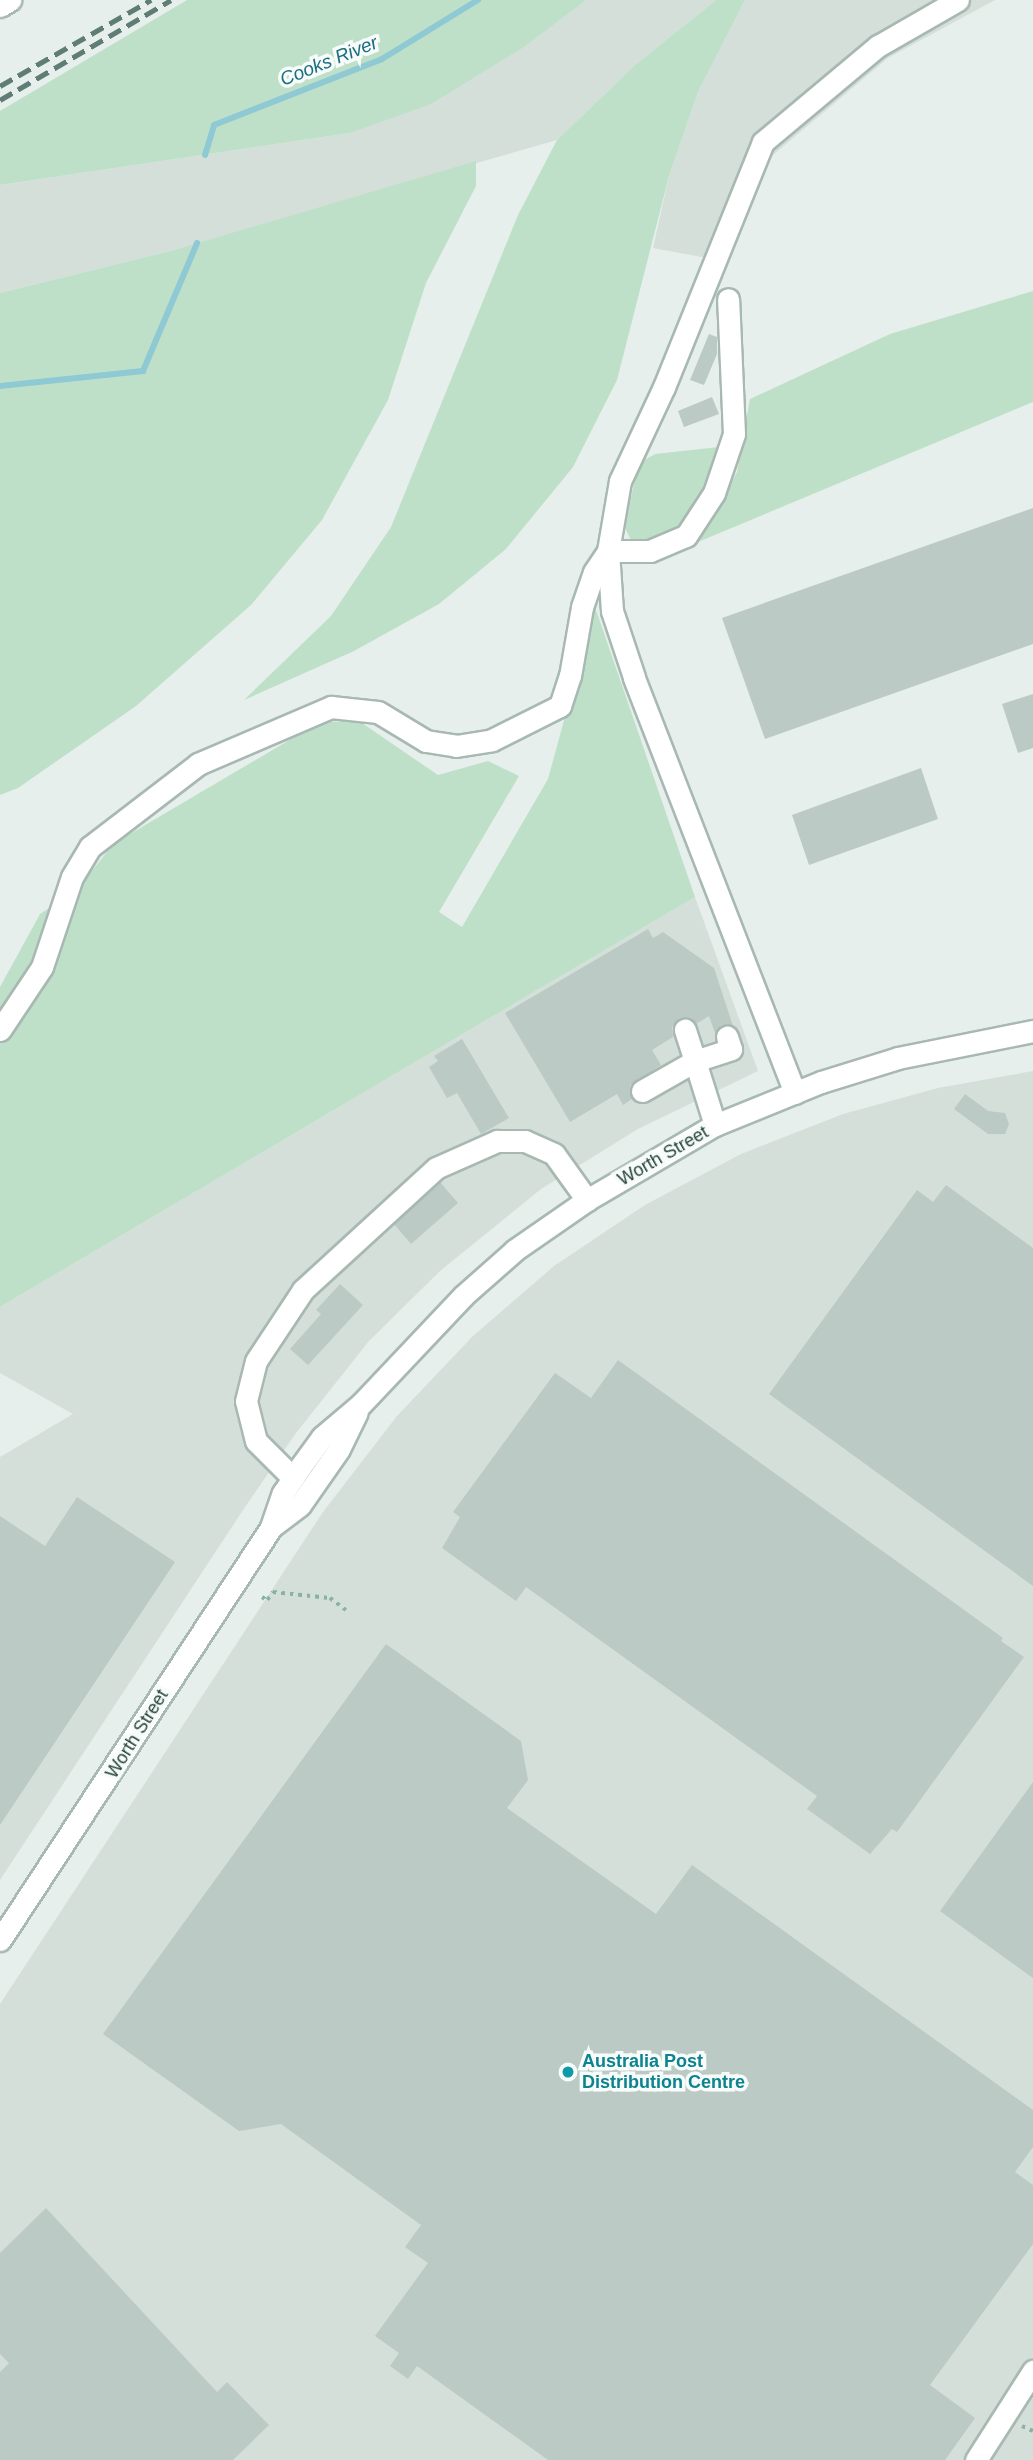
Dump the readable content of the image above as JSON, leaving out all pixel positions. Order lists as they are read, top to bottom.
{
  "streets": {
    "street": ["Worth Street"]
  },
  "water": ["Cooks River"],
  "places": ["Australia Post Distribution Centre"]
}
